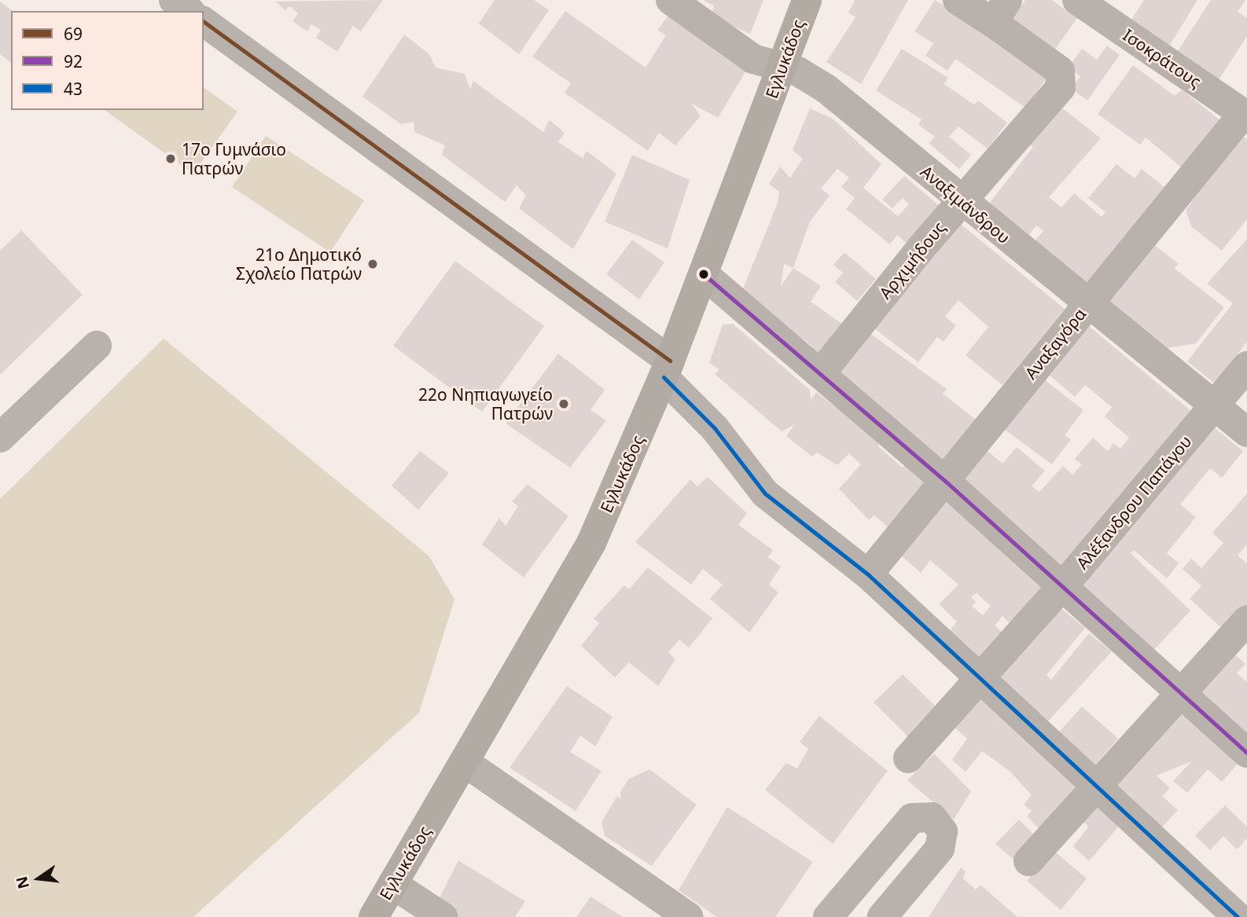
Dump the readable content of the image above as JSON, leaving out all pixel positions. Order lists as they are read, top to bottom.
{
  "streets": {
    "main road": ["Εγλυκάδος"],
    "street": [
      "Ισοκράτους",
      "Αναξιμάνδρου",
      "Αρχιμήδους",
      "Αναξαγόρα",
      "Αλέξανδρου Παπάγου"
    ]
  },
  "crossings": [
    ["Ισοκράτους", "Αναξαγόρα"],
    ["Εγλυκάδος", "Αναξιμάνδρου"],
    ["Αναξιμάνδρου", "Αρχιμήδους"],
    ["Αναξιμάνδρου", "Αναξαγόρα"],
    ["Αναξιμάνδρου", "Αλέξανδρου Παπάγου"]
  ],
  "places": ["17ο Γυμνάσιο Πατρών", "21ο Δημοτικό Σχολείο Πατρών", "22ο Νηπιαγωγείο Πατρών"],
  "lines": ["transit line 69", "transit line 92", "transit line 43"],
  "legend": ["69", "92", "43"],
  "north": "left"
}
